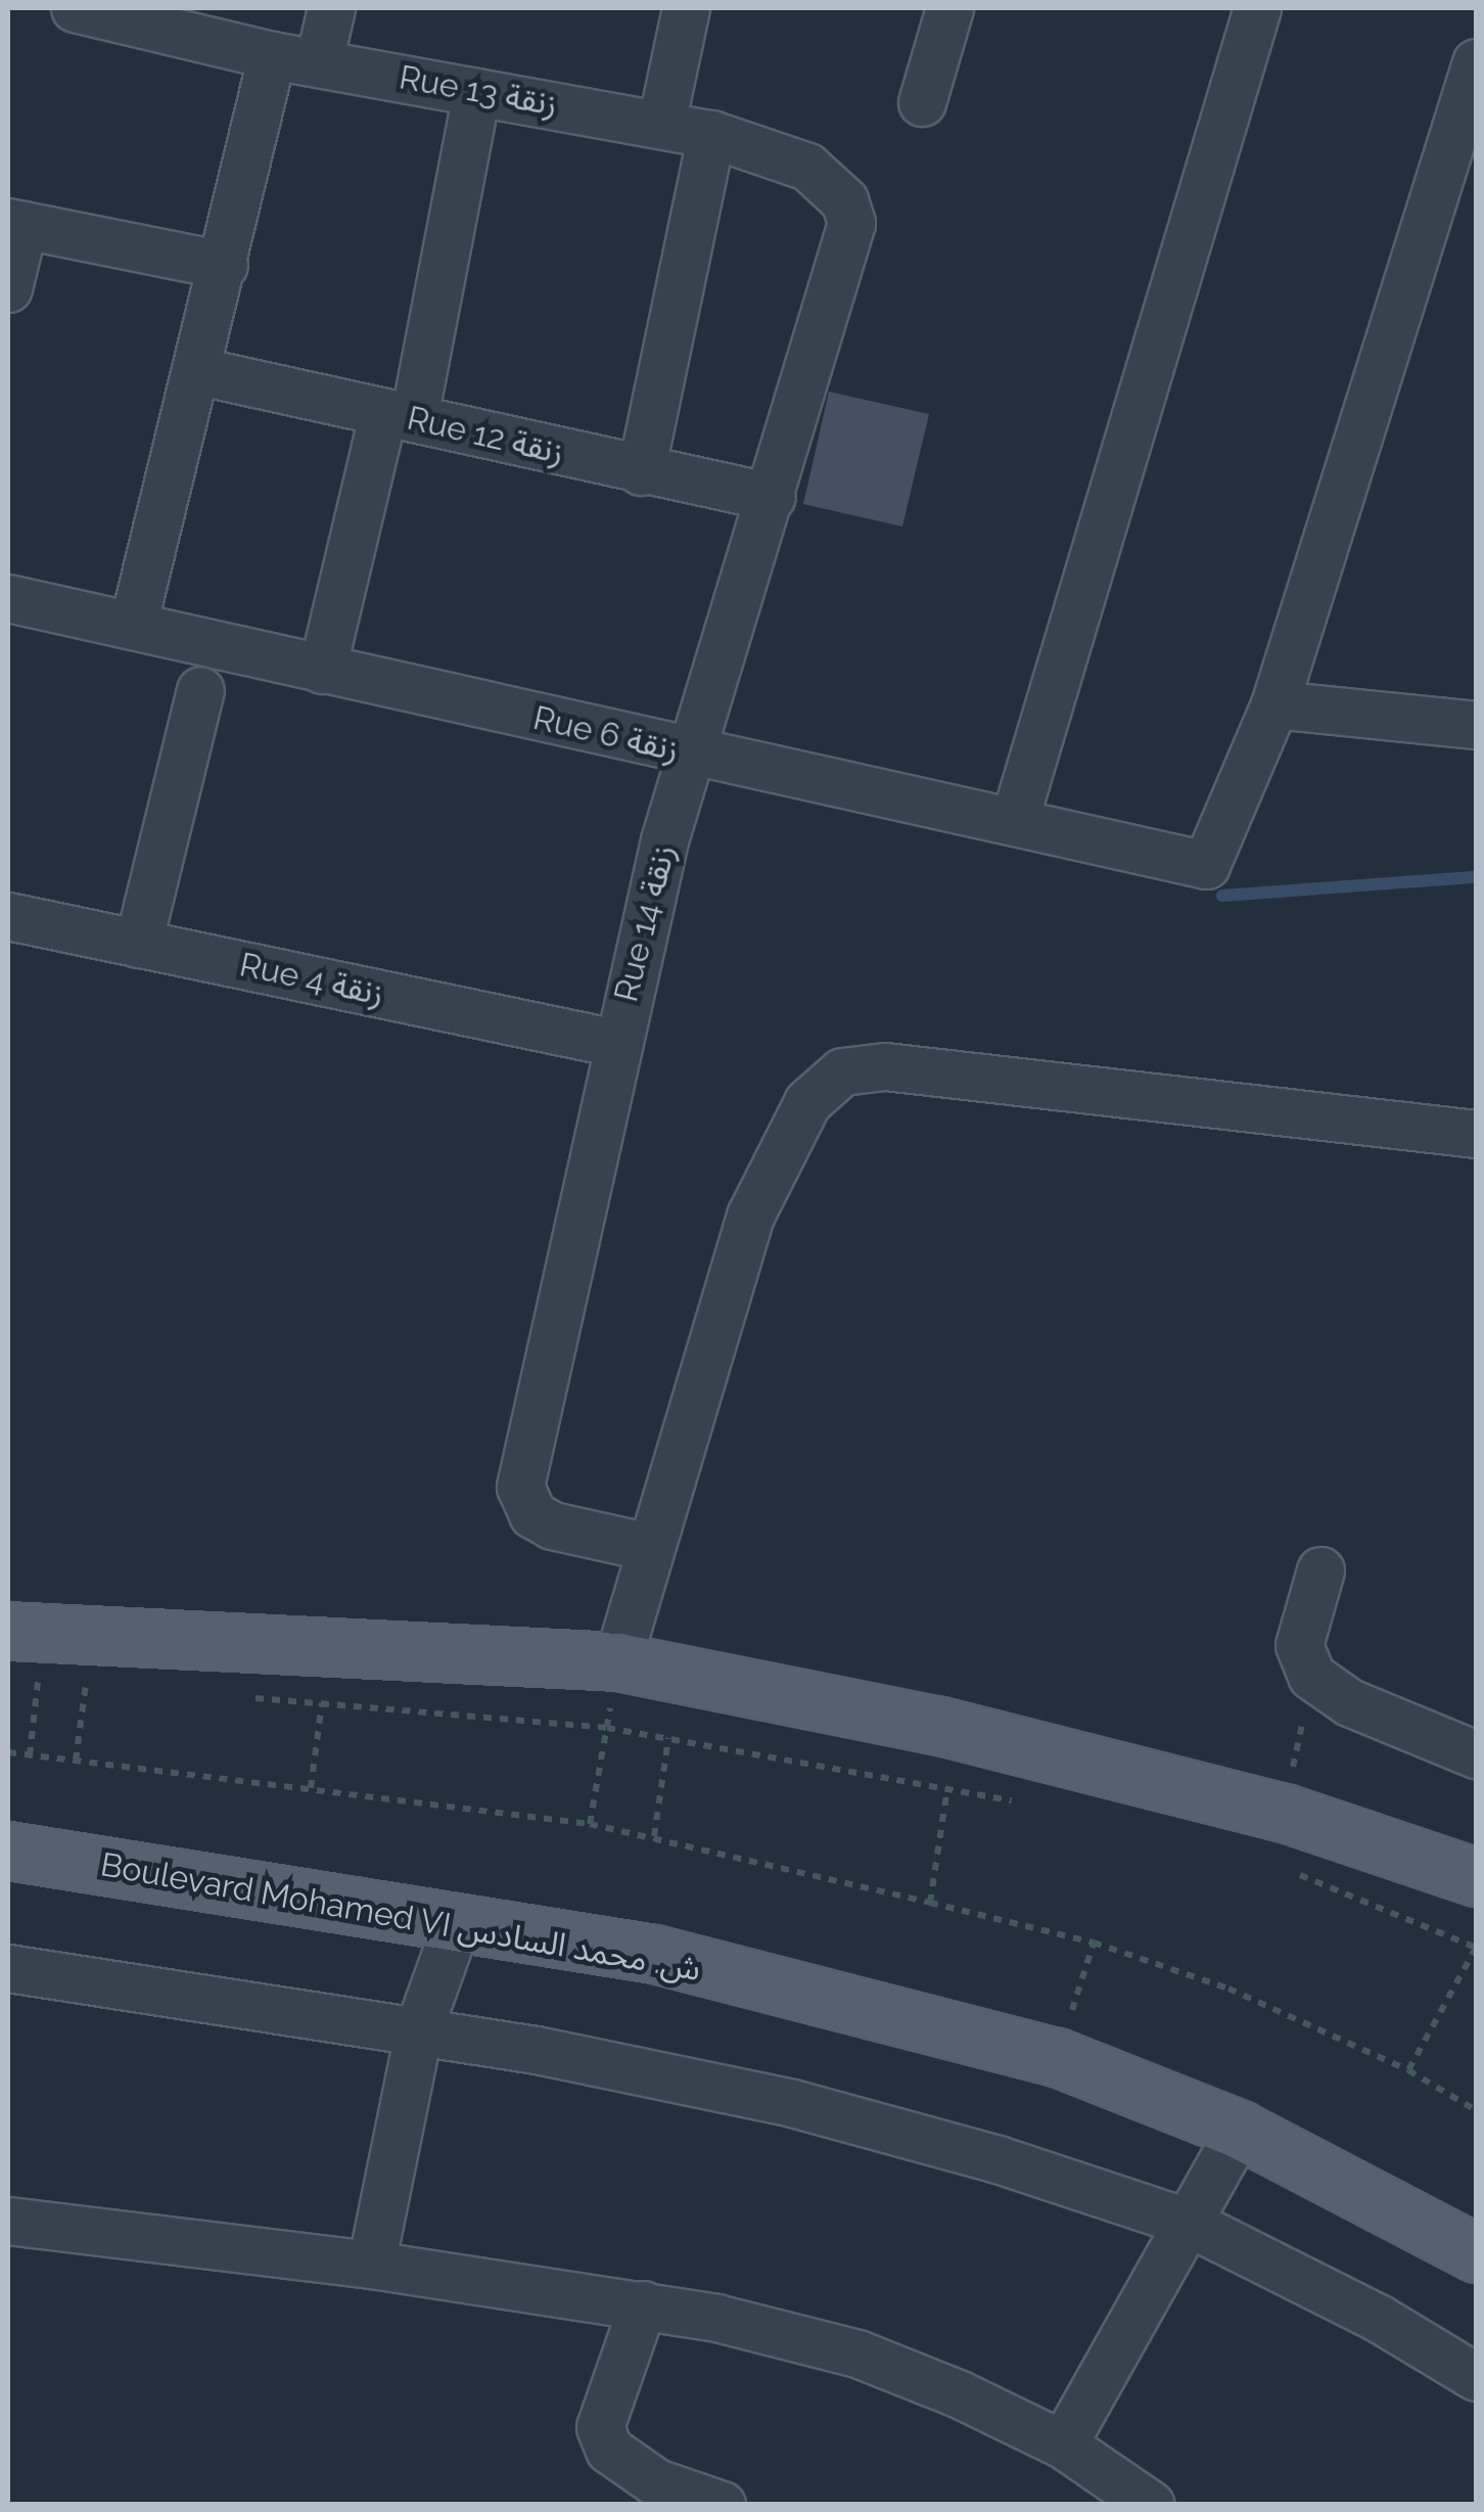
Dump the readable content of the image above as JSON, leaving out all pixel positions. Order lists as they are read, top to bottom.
{
  "streets": {
    "main road": ["Boulevard Mohamed VI ش. محمد السادس"],
    "street": [
      "Rue 13 زنقة",
      "Rue 12 زنقة",
      "Rue 6 زنقة",
      "Rue 14 زنقة",
      "Rue 4 زنقة"
    ]
  },
  "crossings": [
    ["Rue 13 زنقة", "Rue 14 زنقة"],
    ["Rue 12 زنقة", "Rue 14 زنقة"],
    ["Rue 6 زنقة", "Rue 14 زنقة"],
    ["Rue 14 زنقة", "Rue 4 زنقة"]
  ]
}
